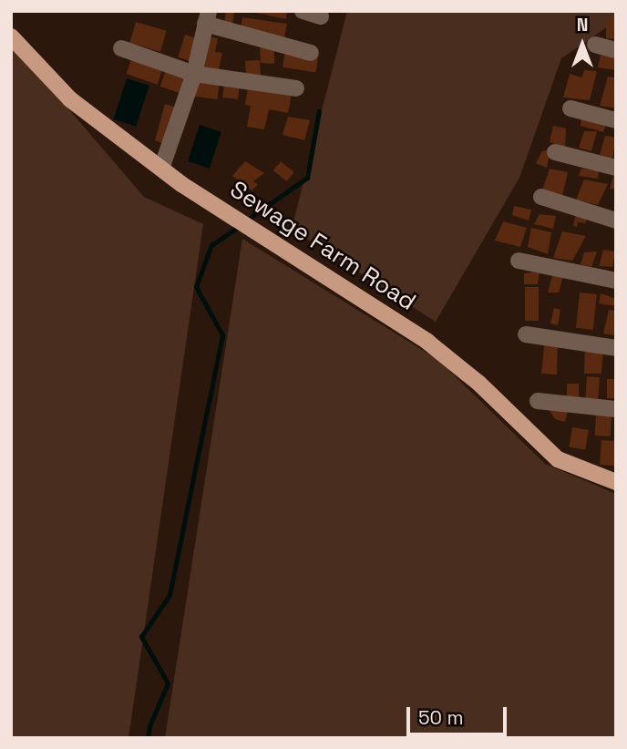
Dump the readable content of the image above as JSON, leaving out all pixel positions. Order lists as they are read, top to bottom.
{
  "streets": {
    "main road": ["Sewage Farm Road"]
  },
  "scale_bar": "50 m",
  "north": "top"
}
